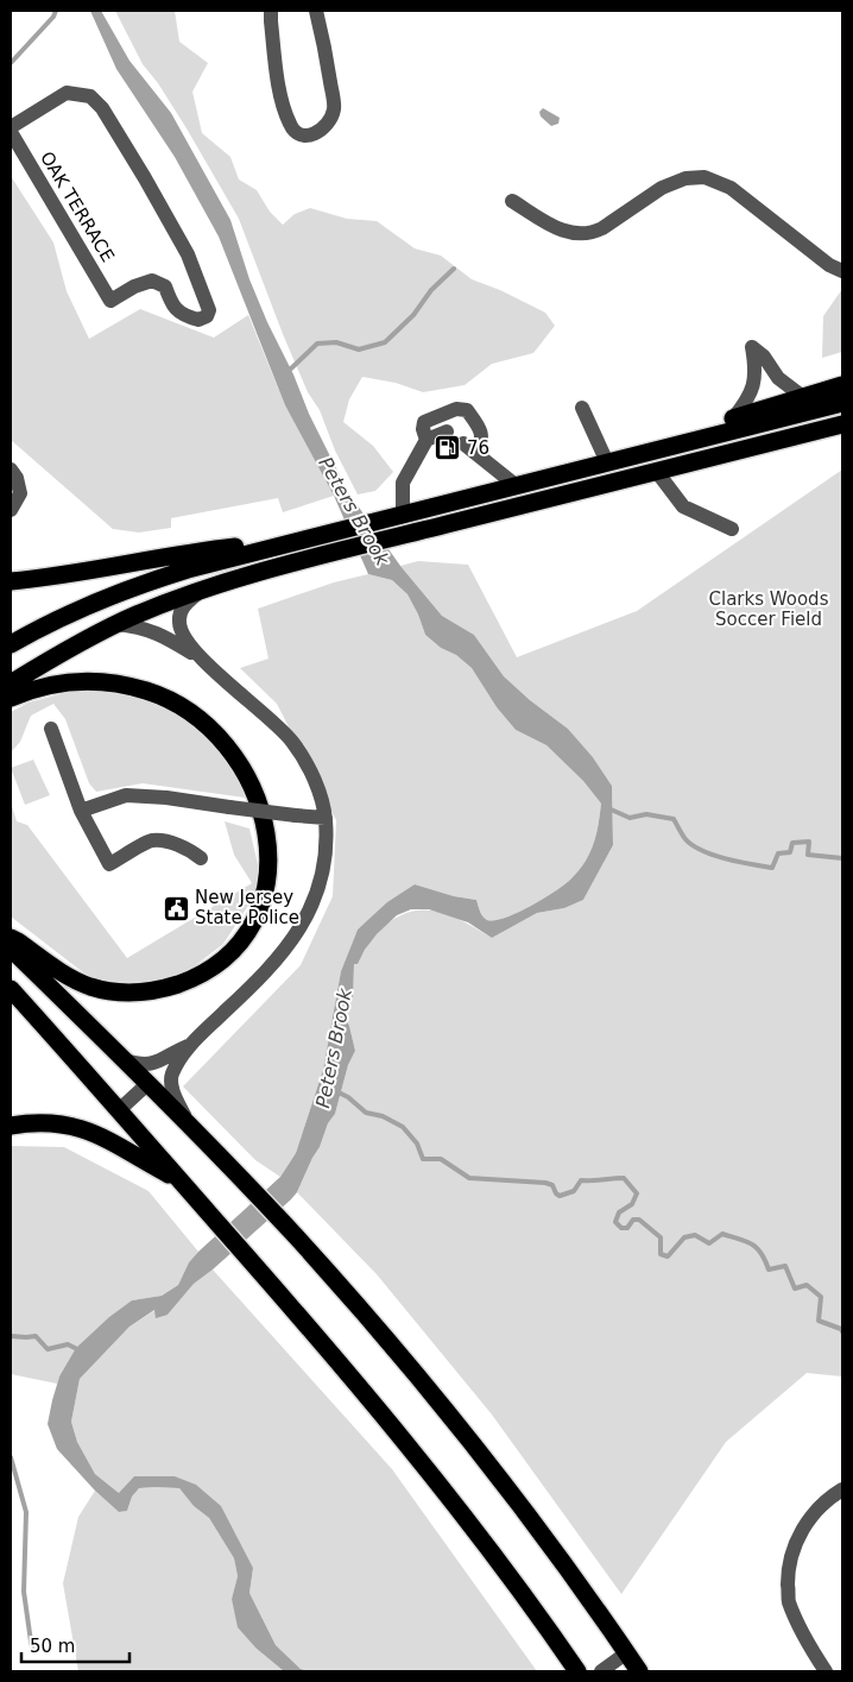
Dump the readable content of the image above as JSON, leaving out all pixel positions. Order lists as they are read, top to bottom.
{
  "streets": {
    "street": ["OAK TERRACE"]
  },
  "water": ["Peters Brook"],
  "parks": ["Clarks Woods Soccer Field"],
  "places": {
    "fuel station": ["76"],
    "public building": ["New Jersey State Police"]
  },
  "scale_bar": "50 m"
}
